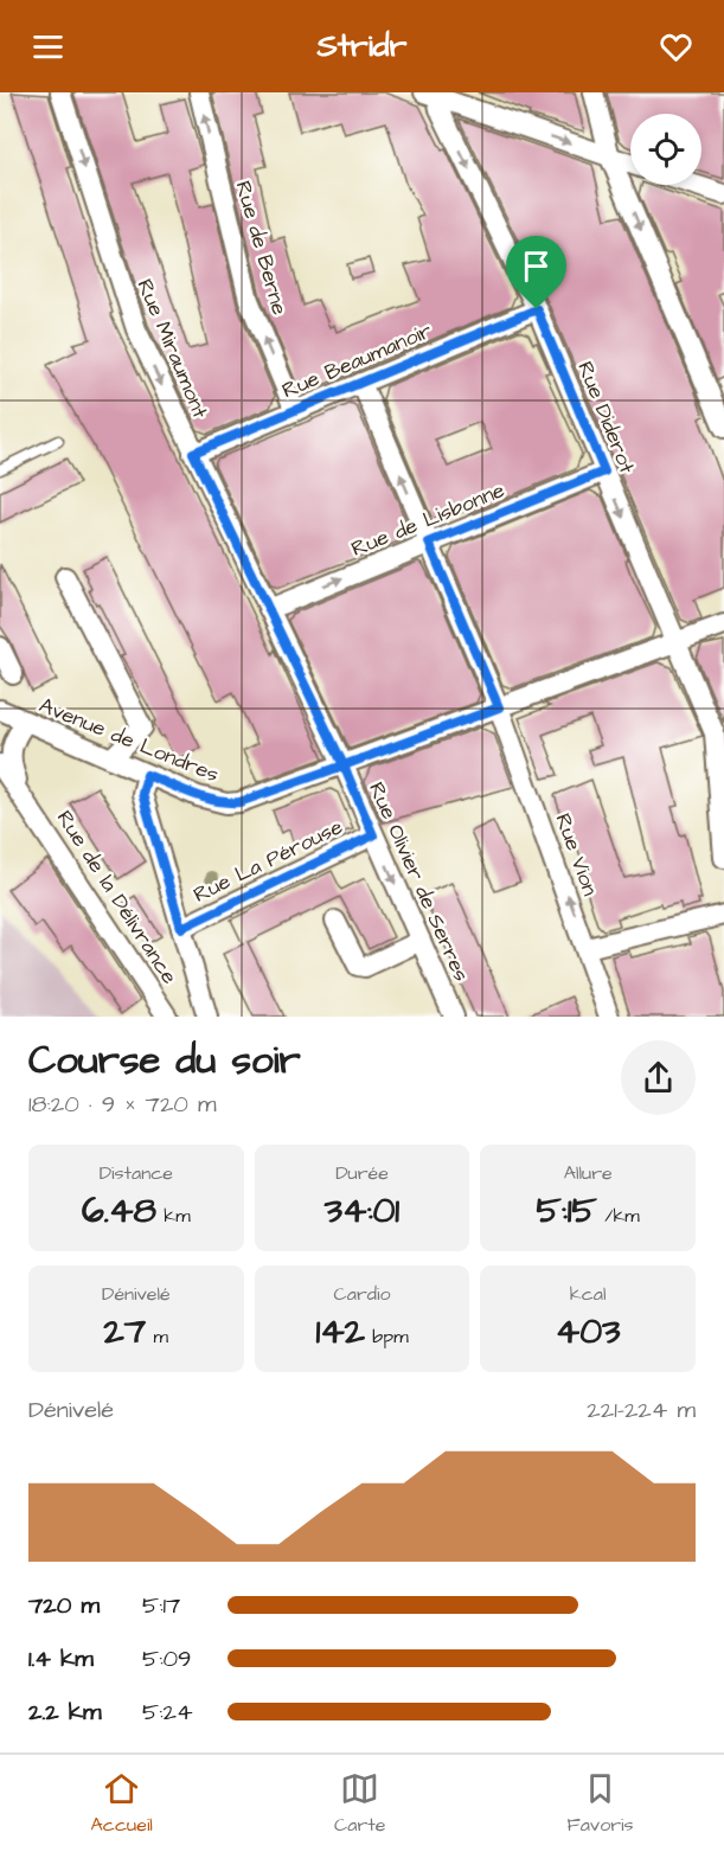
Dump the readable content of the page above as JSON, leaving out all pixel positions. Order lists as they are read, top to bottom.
{
  "streets": {
    "street": [
      "Rue de Berne",
      "Rue Miraumont",
      "Rue Beaumanoir",
      "Rue Diderot",
      "Rue de Lisbonne",
      "Avenue de Londres",
      "Rue Vion",
      "Rue La Pérouse",
      "Rue Olivier de Serres",
      "Rue de la Délivrance"
    ]
  },
  "crossings": [
    ["Rue de Berne", "Rue Beaumanoir"],
    ["Rue Miraumont", "Rue Beaumanoir"],
    ["Rue Miraumont", "Rue de Lisbonne"],
    ["Rue Miraumont", "Avenue de Londres"],
    ["Rue Miraumont", "Rue Olivier de Serres"],
    ["Rue Beaumanoir", "Rue Diderot"],
    ["Rue Beaumanoir", "Rue Vion"],
    ["Rue Diderot", "Rue de Lisbonne"],
    ["Rue Diderot", "Avenue de Londres"],
    ["Rue de Lisbonne", "Rue Vion"],
    ["Avenue de Londres", "Rue Vion"],
    ["Avenue de Londres", "Rue Olivier de Serres"],
    ["Avenue de Londres", "Rue de la Délivrance"],
    ["Rue La Pérouse", "Rue Olivier de Serres"]
  ],
  "one_way": [
    "Rue de Berne",
    "Rue Miraumont",
    "Rue de Lisbonne",
    "Rue Vion",
    "Rue Olivier de Serres"
  ],
  "page": {
    "header": "Stridr",
    "heading": ["Course du soir", "18:20 · 9 × 720 m"],
    "stats": [
      ["Distance", "6.48 km"],
      ["Durée", "34:01"],
      ["Allure", "5:15 /km"],
      ["Dénivelé", "27 m"],
      ["Cardio", "142 bpm"],
      ["kcal", "403"]
    ],
    "chart": ["Dénivelé", "221–224 m"],
    "list": [
      {
        "name": "720 m",
        "note": "5:17"
      },
      {
        "name": "1.4 km",
        "note": "5:09"
      },
      {
        "name": "2.2 km",
        "note": "5:24"
      }
    ],
    "tabs": ["Accueil", "Carte", "Favoris"]
  }
}
